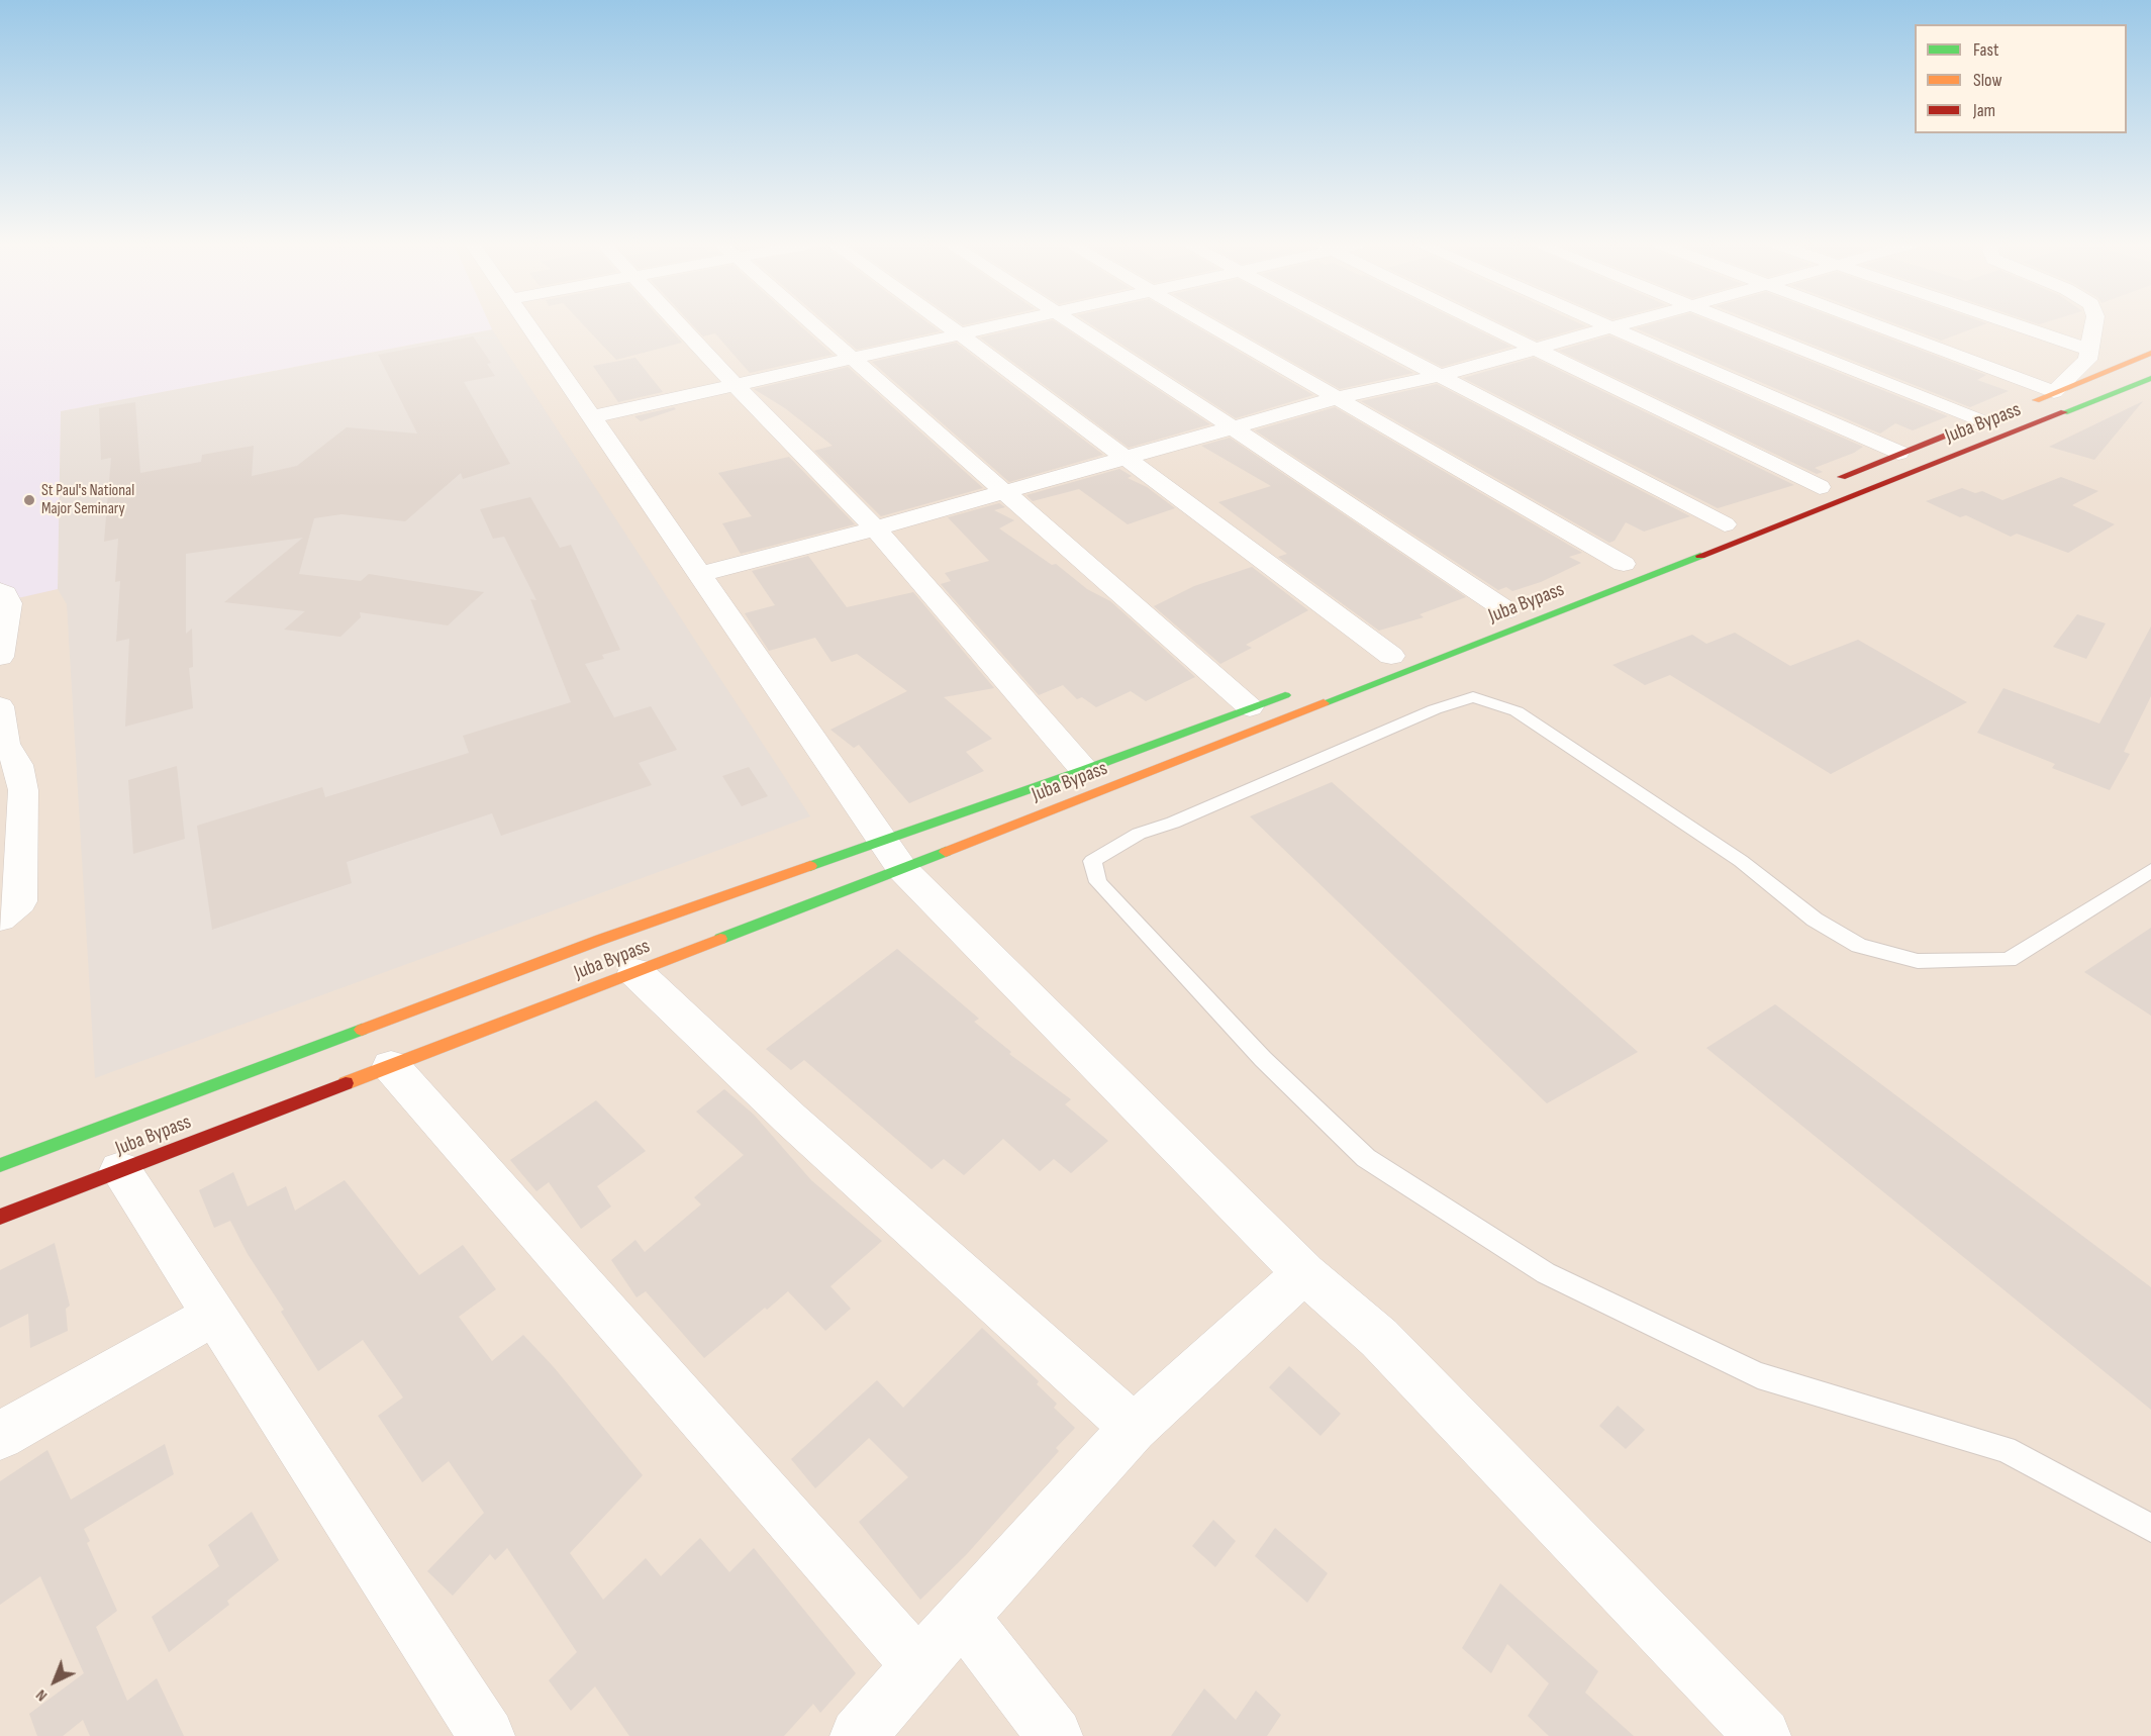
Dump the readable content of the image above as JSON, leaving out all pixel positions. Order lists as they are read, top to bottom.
{
  "streets": {
    "main road": ["Juba Bypass"]
  },
  "places": ["St Paul's National Major Seminary"],
  "legend": ["Fast", "Slow", "Jam"],
  "north": "bottom left"
}
